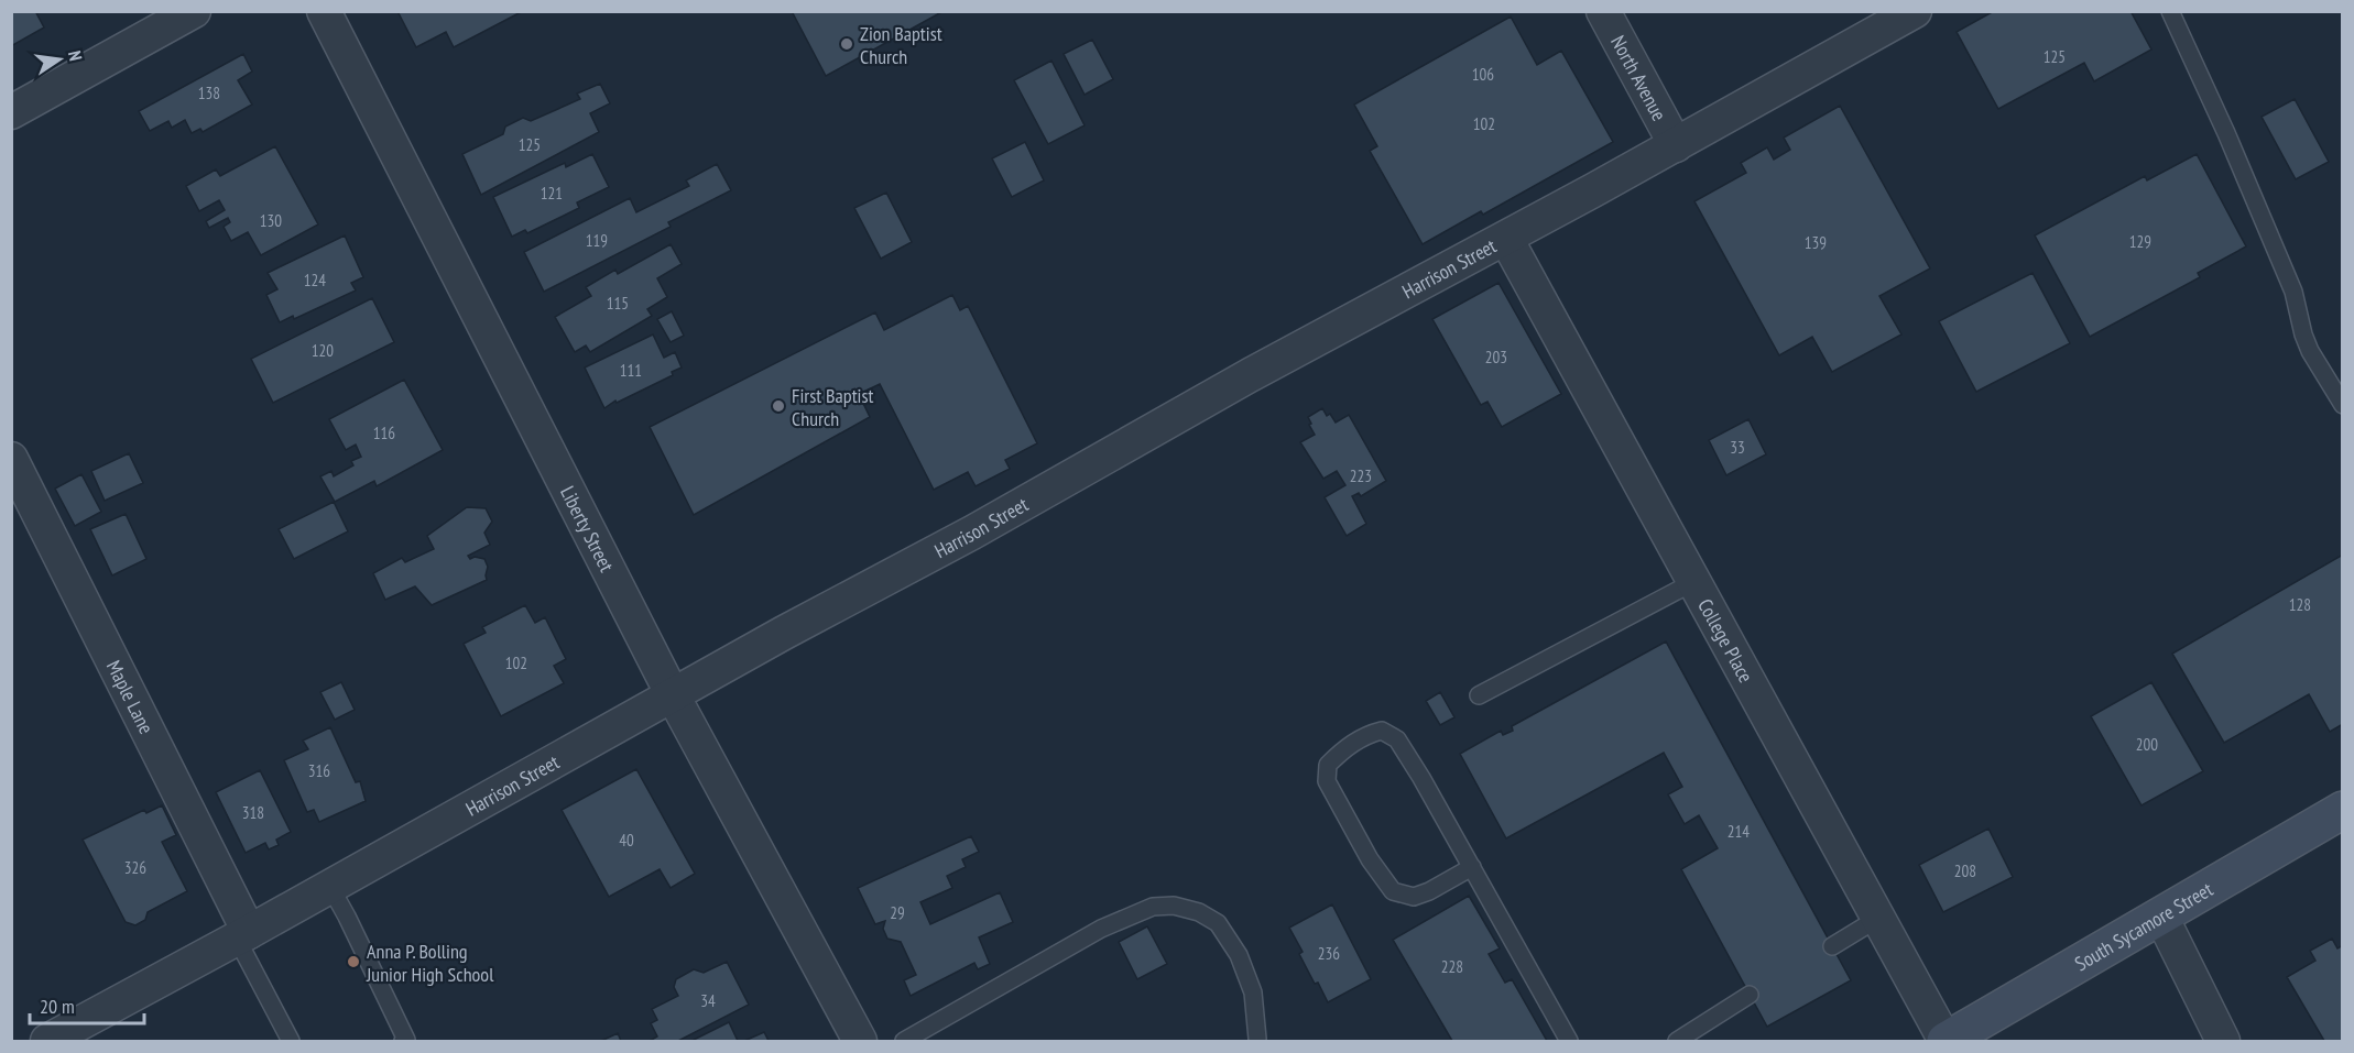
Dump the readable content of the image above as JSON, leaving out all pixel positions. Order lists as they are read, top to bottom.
{
  "streets": {
    "main road": ["South Sycamore Street"],
    "street": [
      "North Avenue",
      "Harrison Street",
      "Liberty Street",
      "College Place",
      "Maple Lane"
    ]
  },
  "crossings": [
    ["North Avenue", "Harrison Street"],
    ["Harrison Street", "Liberty Street"],
    ["Harrison Street", "College Place"],
    ["Harrison Street", "Maple Lane"],
    ["College Place", "South Sycamore Street"]
  ],
  "places": ["Zion Baptist Church", "First Baptist Church", "Anna P. Bolling Junior High School"],
  "house_numbers": [
    "125",
    "106",
    "138",
    "102",
    "125",
    "121",
    "130",
    "119",
    "129",
    "139",
    "124",
    "115",
    "120",
    "203",
    "111",
    "116",
    "33",
    "223",
    "128",
    "102",
    "200",
    "316",
    "318",
    "214",
    "40",
    "326",
    "208",
    "29",
    "236",
    "228",
    "34"
  ],
  "scale_bar": "20 m",
  "north": "right"
}
